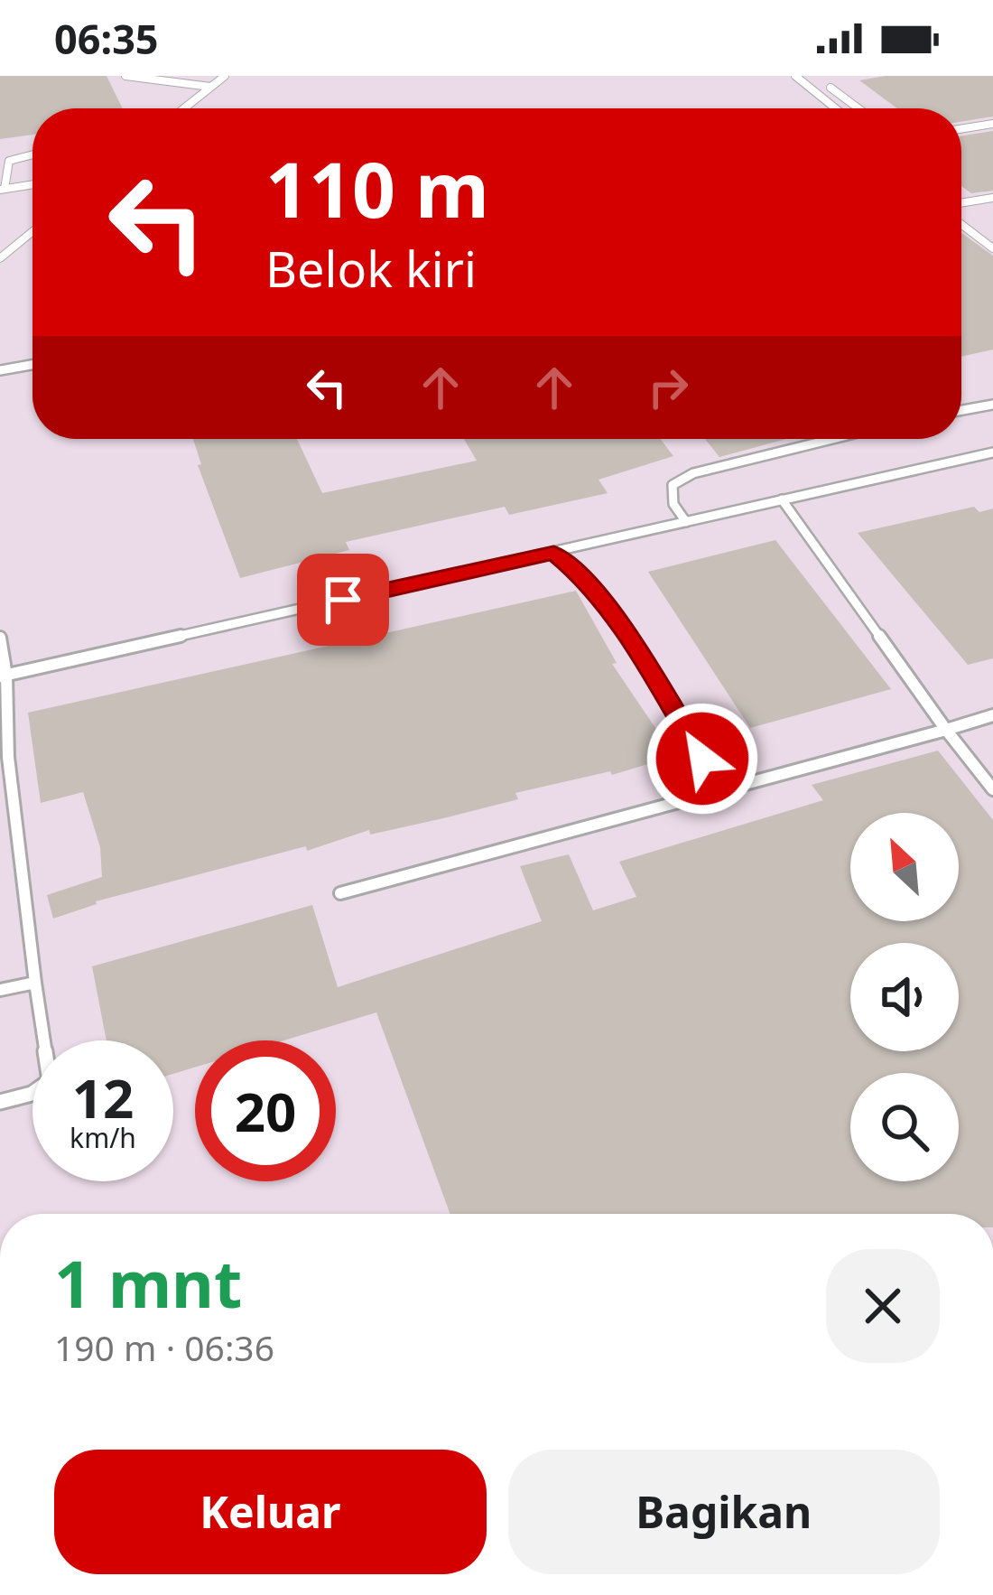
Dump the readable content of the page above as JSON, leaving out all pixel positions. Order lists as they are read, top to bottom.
{
  "north": "top left",
  "page": {
    "status": "06:35",
    "turn": ["110 m", "Belok kiri"],
    "speed": "12 km/h",
    "limit": "20",
    "heading": ["1 mnt", "190 m · 06:36"],
    "buttons": ["Keluar", "Bagikan"]
  }
}
